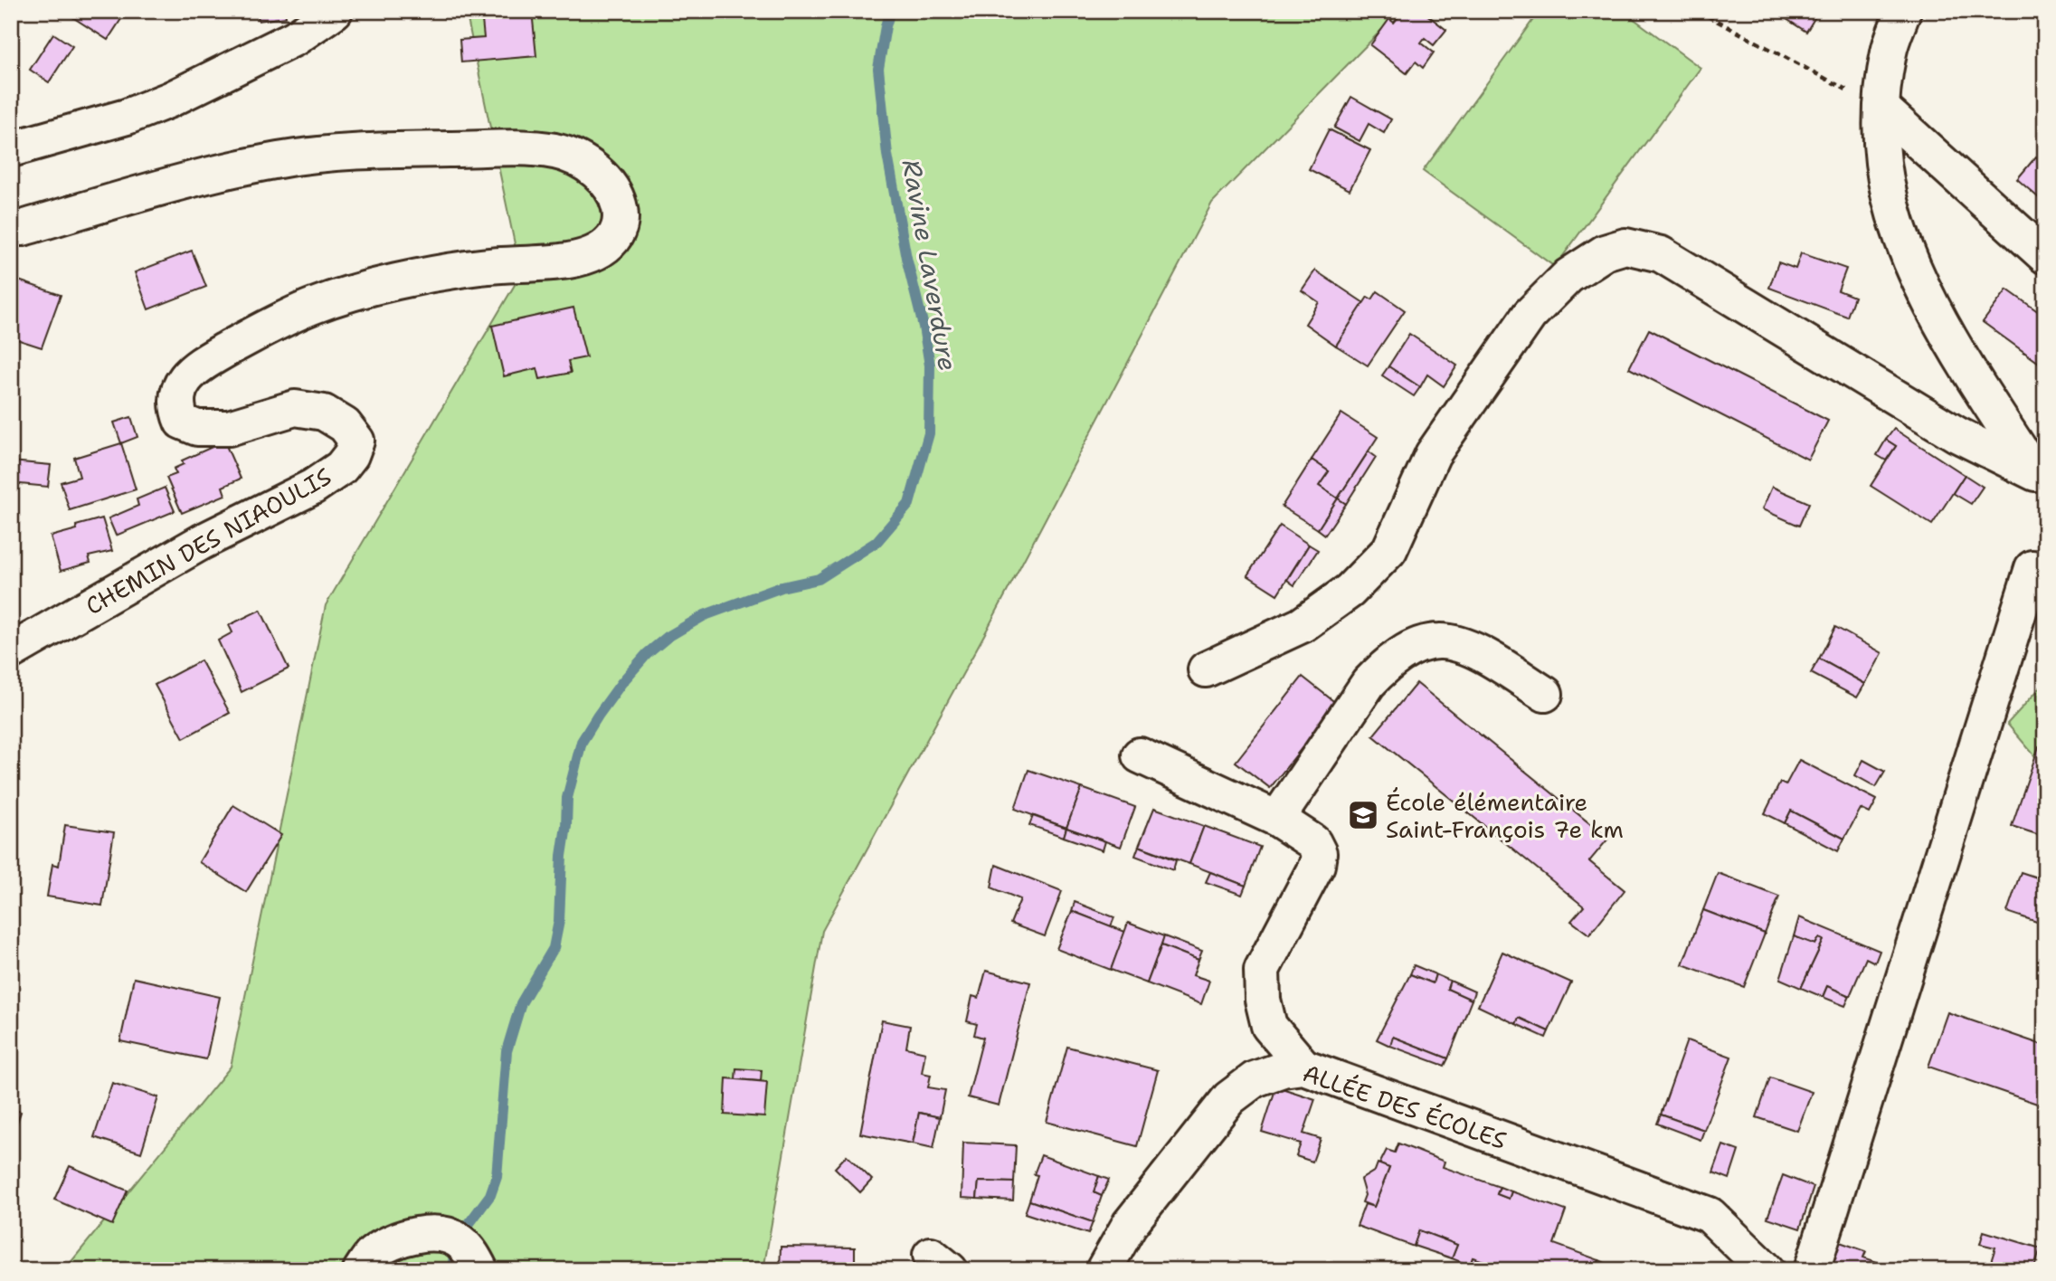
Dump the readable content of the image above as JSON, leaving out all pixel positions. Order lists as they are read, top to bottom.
{
  "streets": {
    "street": ["CHEMIN DES NIAOULIS", "ALLÉE DES ÉCOLES"]
  },
  "water": ["Ravine Laverdure"],
  "places": {
    "school or university": ["École élémentaire Saint-François 7e km"]
  }
}
